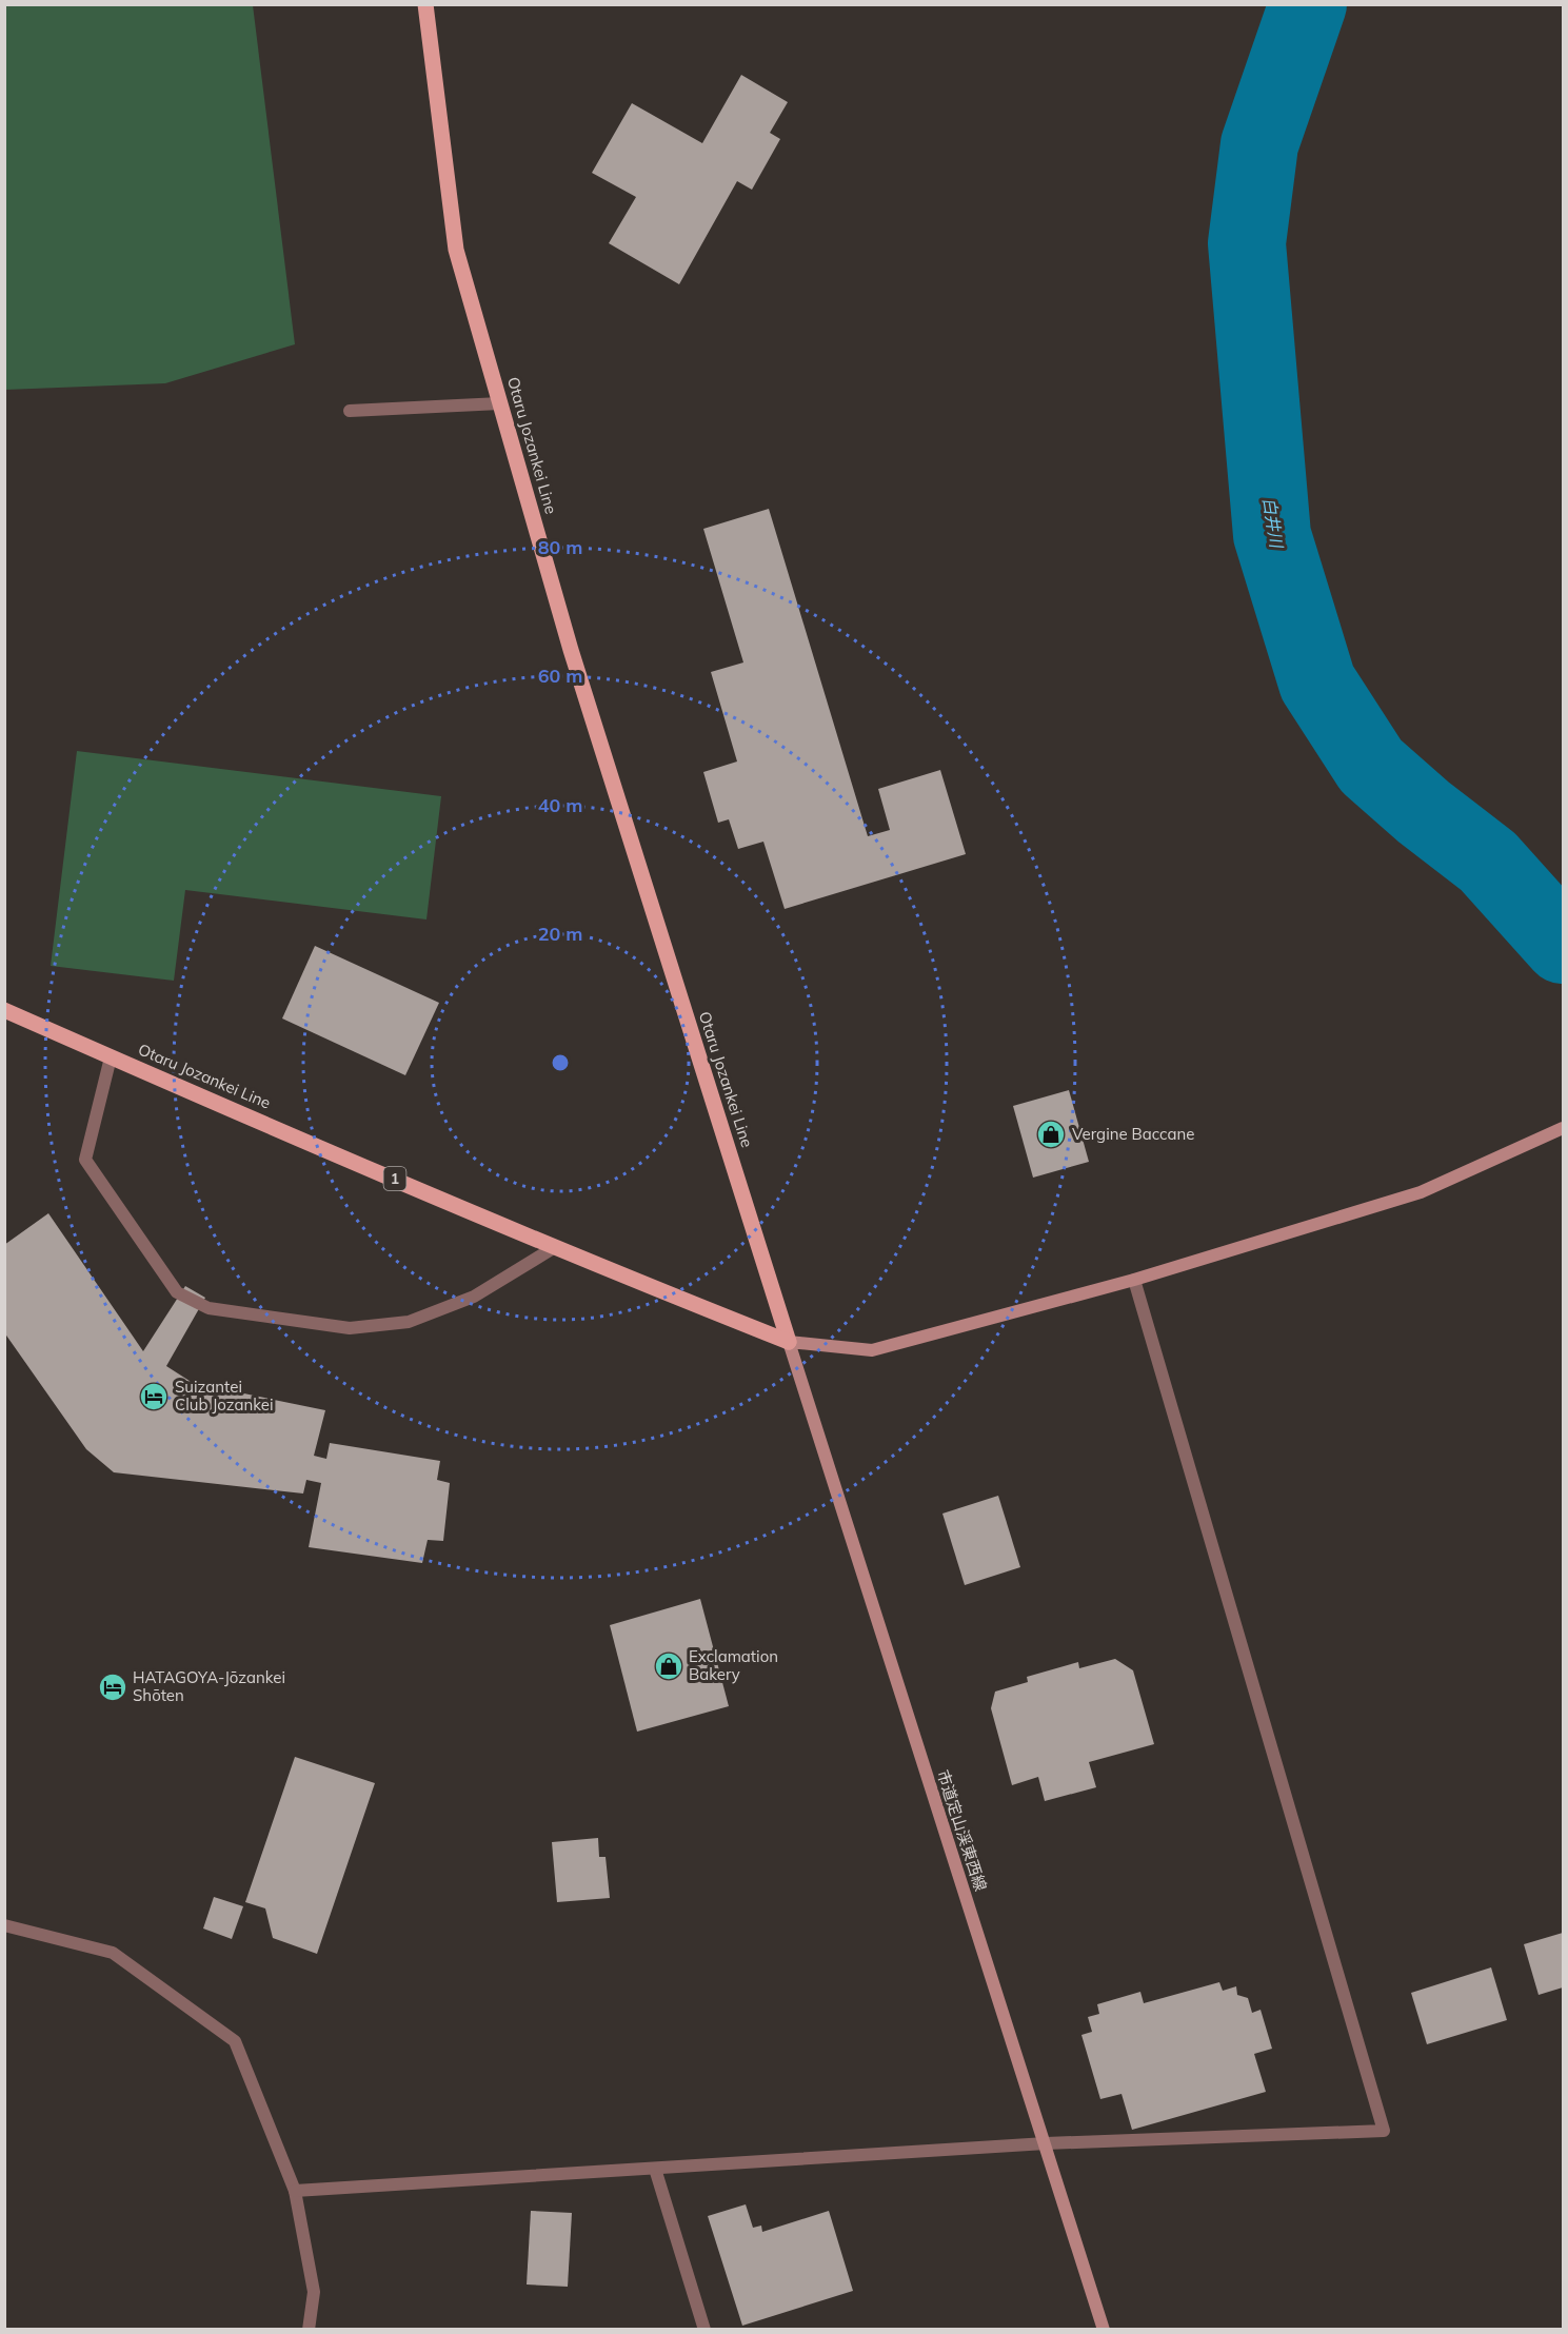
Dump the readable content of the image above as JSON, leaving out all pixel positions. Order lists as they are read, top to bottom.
{
  "streets": {
    "main road": ["Otaru Jozankei Line", "1"],
    "street": ["市道定山渓東西線"]
  },
  "crossings": [
    ["Otaru Jozankei Line", "市道定山渓東西線"]
  ],
  "water": ["白井川"],
  "places": {
    "shop": ["Vergine Baccane", "Exclamation Bakery"],
    "hotel": ["Suizantei Club Jozankei", "HATAGOYA-Jōzankei Shōten"]
  },
  "rings": [
    "80 m",
    "60 m",
    "40 m",
    "20 m"
  ]
}
